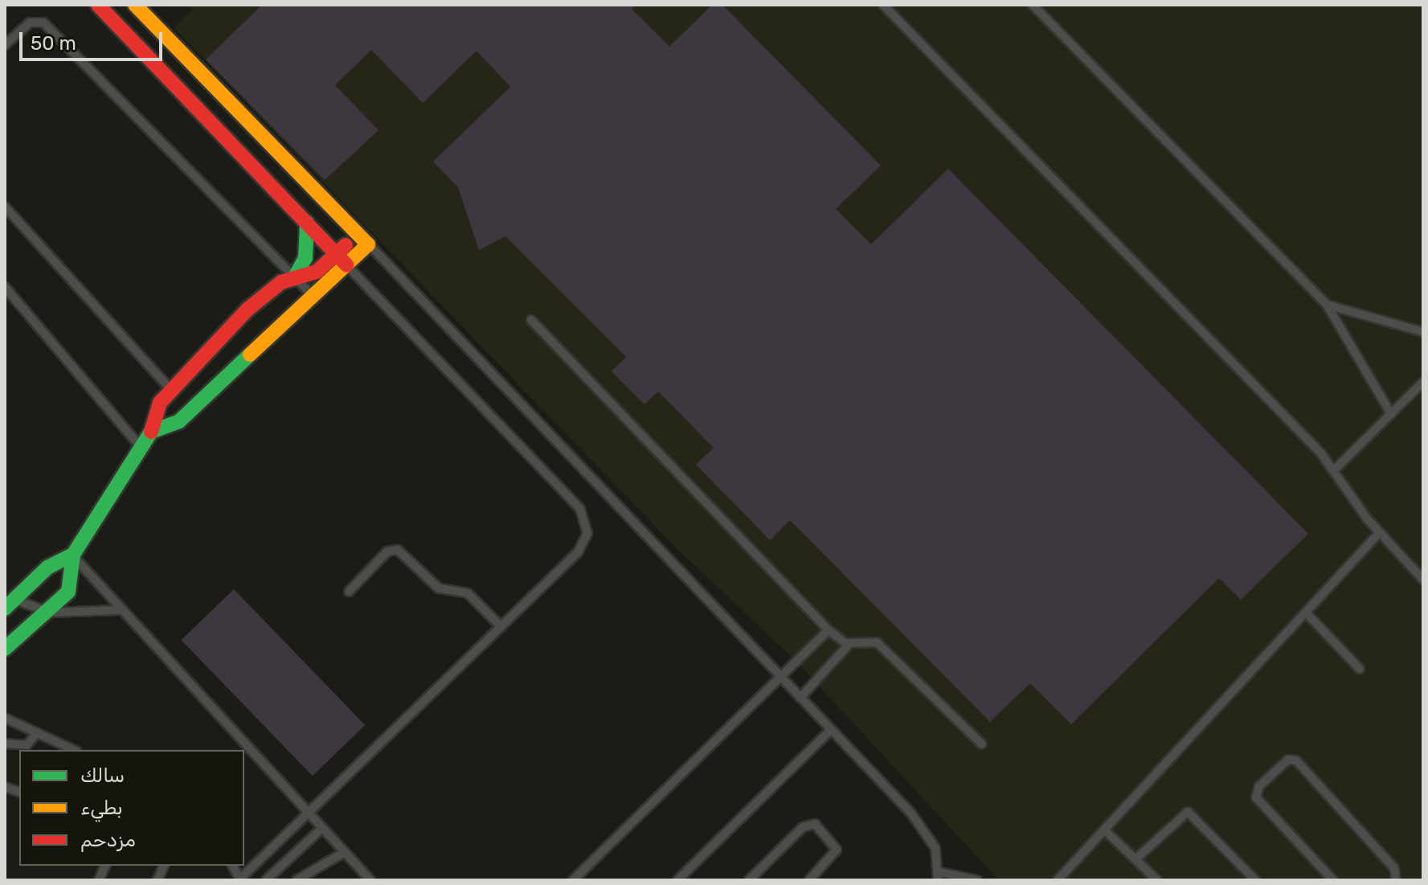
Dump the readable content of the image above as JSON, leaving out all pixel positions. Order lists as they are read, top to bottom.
{
  "legend": ["سالك", "بطيء", "مزدحم"],
  "scale_bar": "50 m"
}
